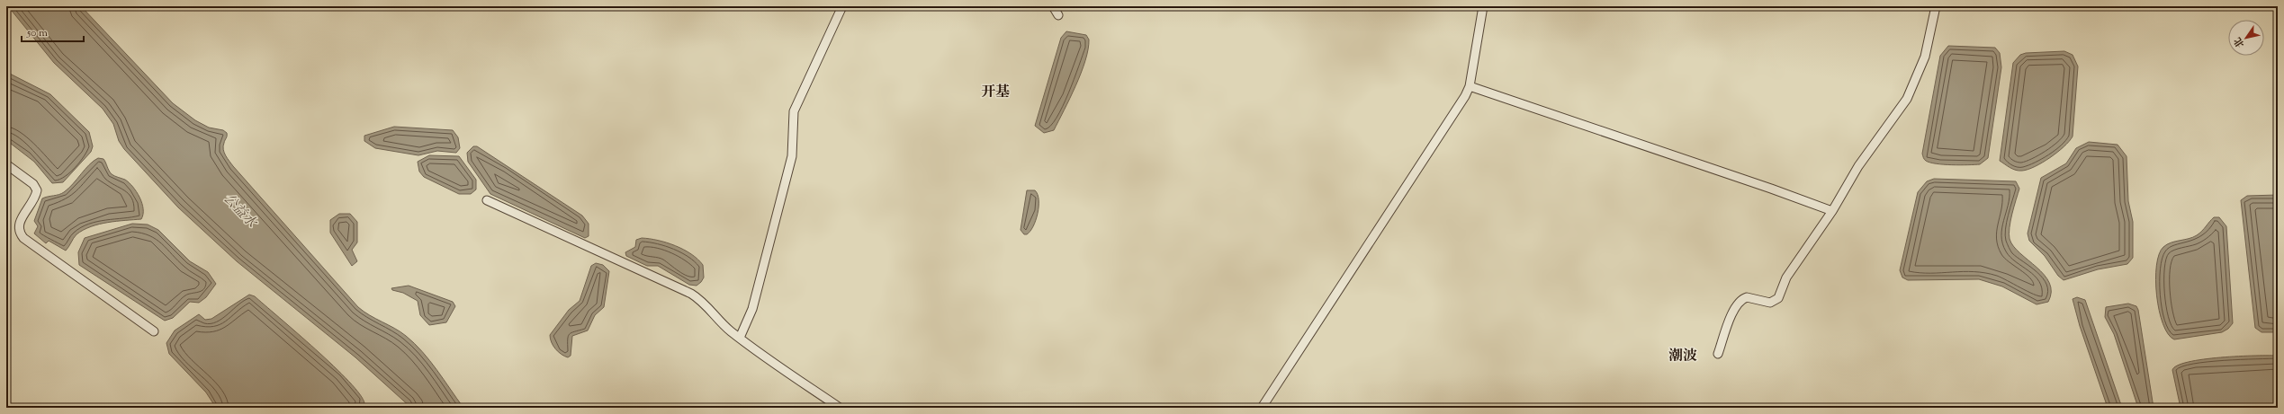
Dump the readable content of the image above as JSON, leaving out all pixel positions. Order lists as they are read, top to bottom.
{
  "districts": ["开基", "潮波"],
  "water": ["公益水"],
  "scale_bar": "50 m",
  "north": "bottom left"
}
